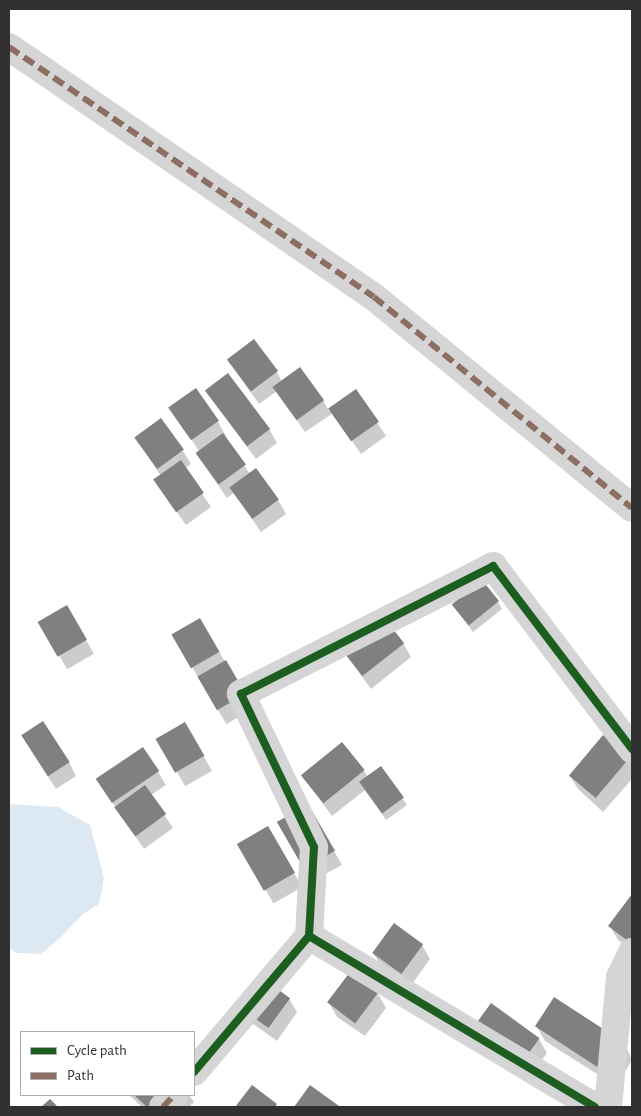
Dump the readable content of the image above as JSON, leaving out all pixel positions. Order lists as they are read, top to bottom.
{
  "legend": ["Cycle path", "Path"]
}
